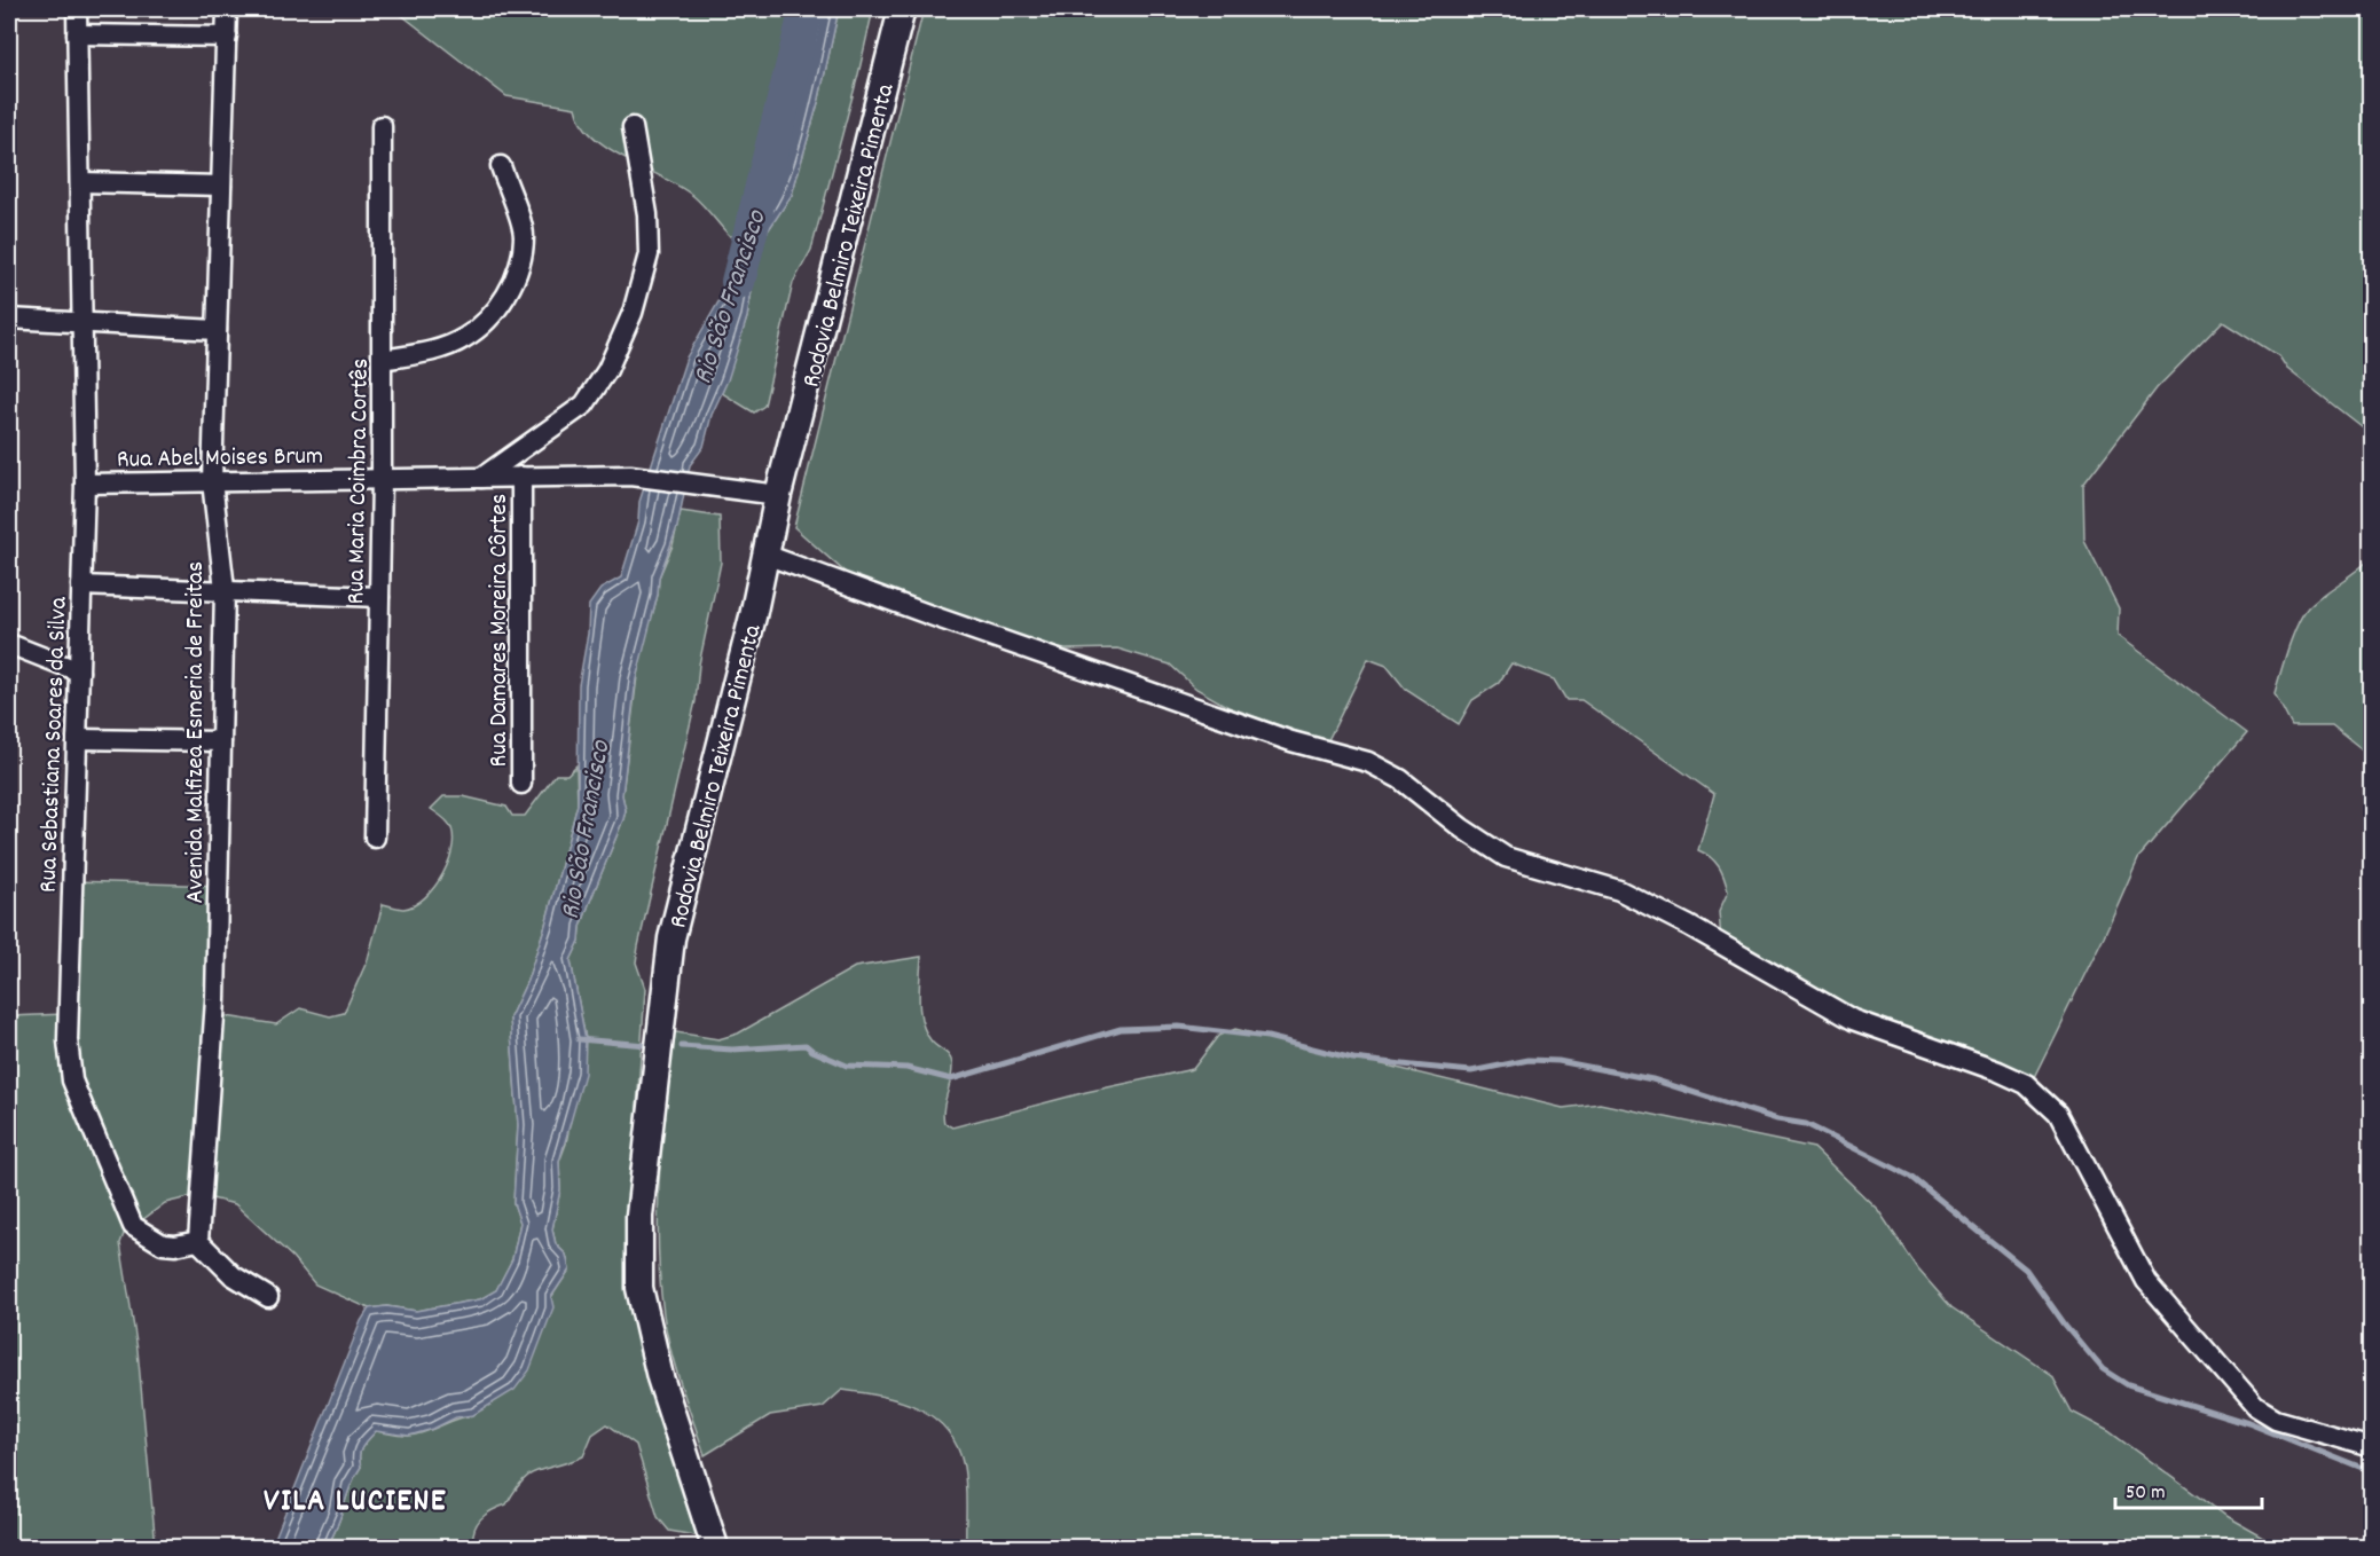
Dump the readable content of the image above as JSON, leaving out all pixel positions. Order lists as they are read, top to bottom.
{
  "streets": {
    "main road": ["Rodovia Belmiro Teixeira Pimenta"],
    "street": [
      "Rua Abel Moises Brum",
      "Rua Maria Coimbra Cortês",
      "Rua Damares Moreira Côrtes",
      "Avenida Malfizea Esmeria de Freitas",
      "Rua Sebastiana Soares da Silva"
    ]
  },
  "crossings": [
    ["Rodovia Belmiro Teixeira Pimenta", "Rua Abel Moises Brum"],
    ["Rua Abel Moises Brum", "Rua Maria Coimbra Cortês"],
    ["Rua Abel Moises Brum", "Rua Damares Moreira Côrtes"],
    ["Rua Abel Moises Brum", "Avenida Malfizea Esmeria de Freitas"],
    ["Rua Abel Moises Brum", "Rua Sebastiana Soares da Silva"],
    ["Avenida Malfizea Esmeria de Freitas", "Rua Sebastiana Soares da Silva"]
  ],
  "districts": ["VILA LUCIENE"],
  "water": ["Rio São Francisco"],
  "scale_bar": "50 m"
}
